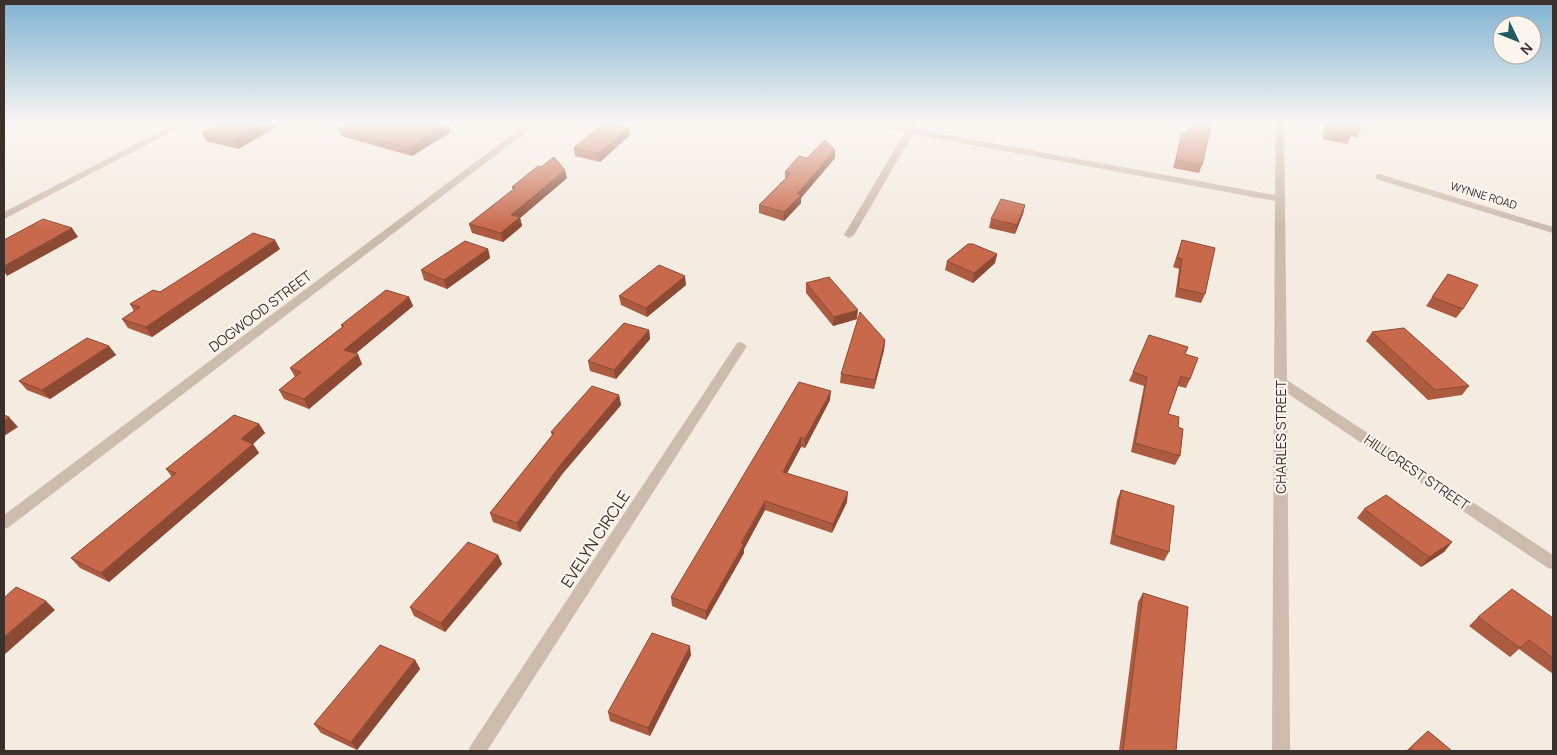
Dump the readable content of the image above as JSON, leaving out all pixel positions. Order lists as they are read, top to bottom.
{
  "streets": {
    "street": [
      "WYNNE ROAD",
      "DOGWOOD STREET",
      "CHARLES STREET",
      "HILLCREST STREET",
      "EVELYN CIRCLE"
    ]
  },
  "crossings": [
    ["CHARLES STREET", "HILLCREST STREET"]
  ],
  "north": "bottom right"
}
